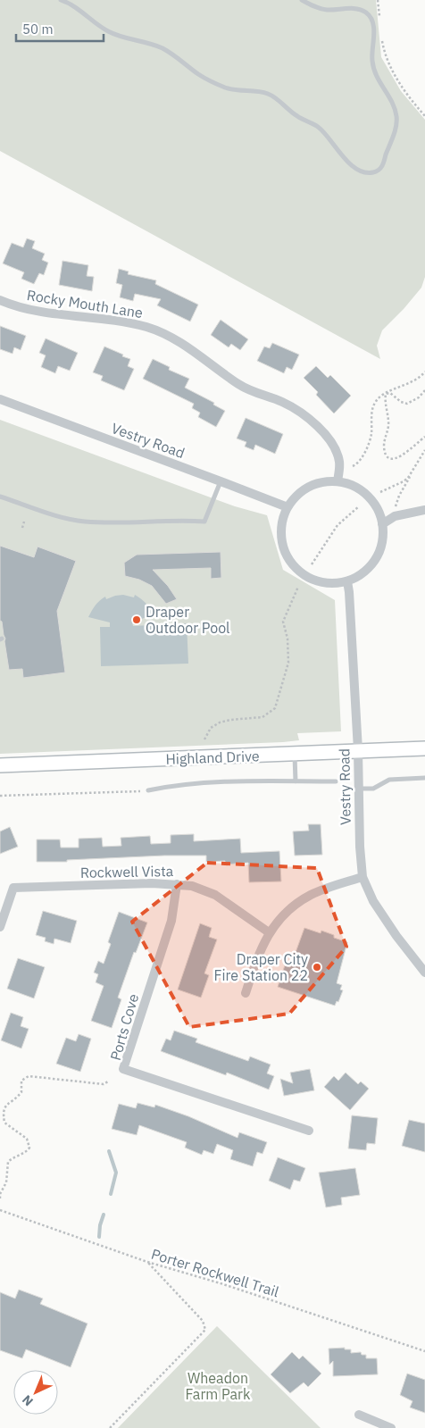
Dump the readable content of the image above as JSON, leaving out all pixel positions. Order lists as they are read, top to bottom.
{
  "streets": {
    "main road": ["Highland Drive"],
    "street": [
      "Rocky Mouth Lane",
      "Vestry Road",
      "Rockwell Vista",
      "Ports Cove"
    ],
    "path": ["Porter Rockwell Trail"]
  },
  "crossings": [
    ["Rocky Mouth Lane", "Vestry Road"],
    ["Vestry Road", "Highland Drive"],
    ["Rockwell Vista", "Ports Cove"]
  ],
  "parks": ["Wheadon Farm Park"],
  "places": ["Draper Outdoor Pool", "Draper City Fire Station 22"],
  "scale_bar": "50 m",
  "north": "bottom left"
}
